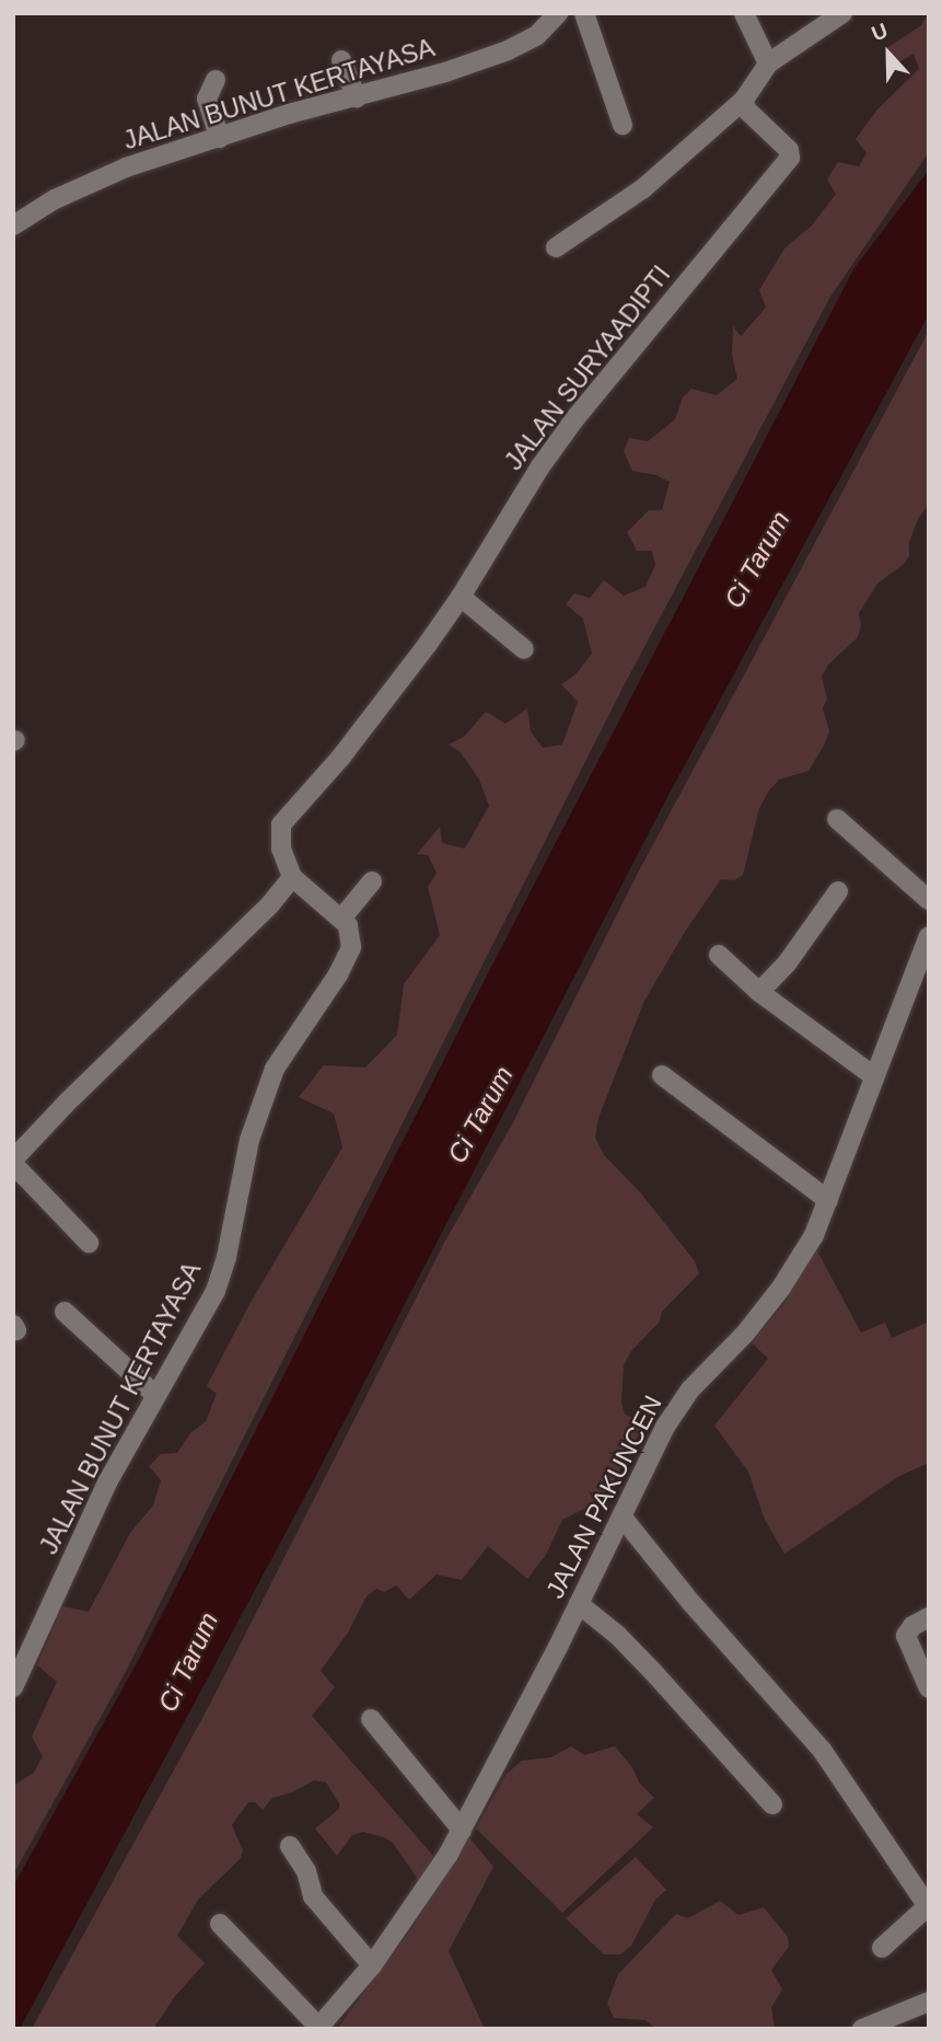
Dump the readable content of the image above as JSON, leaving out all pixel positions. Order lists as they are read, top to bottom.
{
  "streets": {
    "street": ["JALAN BUNUT KERTAYASA", "JALAN SURYAADIPTI", "JALAN PAKUNCEN"]
  },
  "water": ["Ci Tarum"],
  "north": "top"
}
